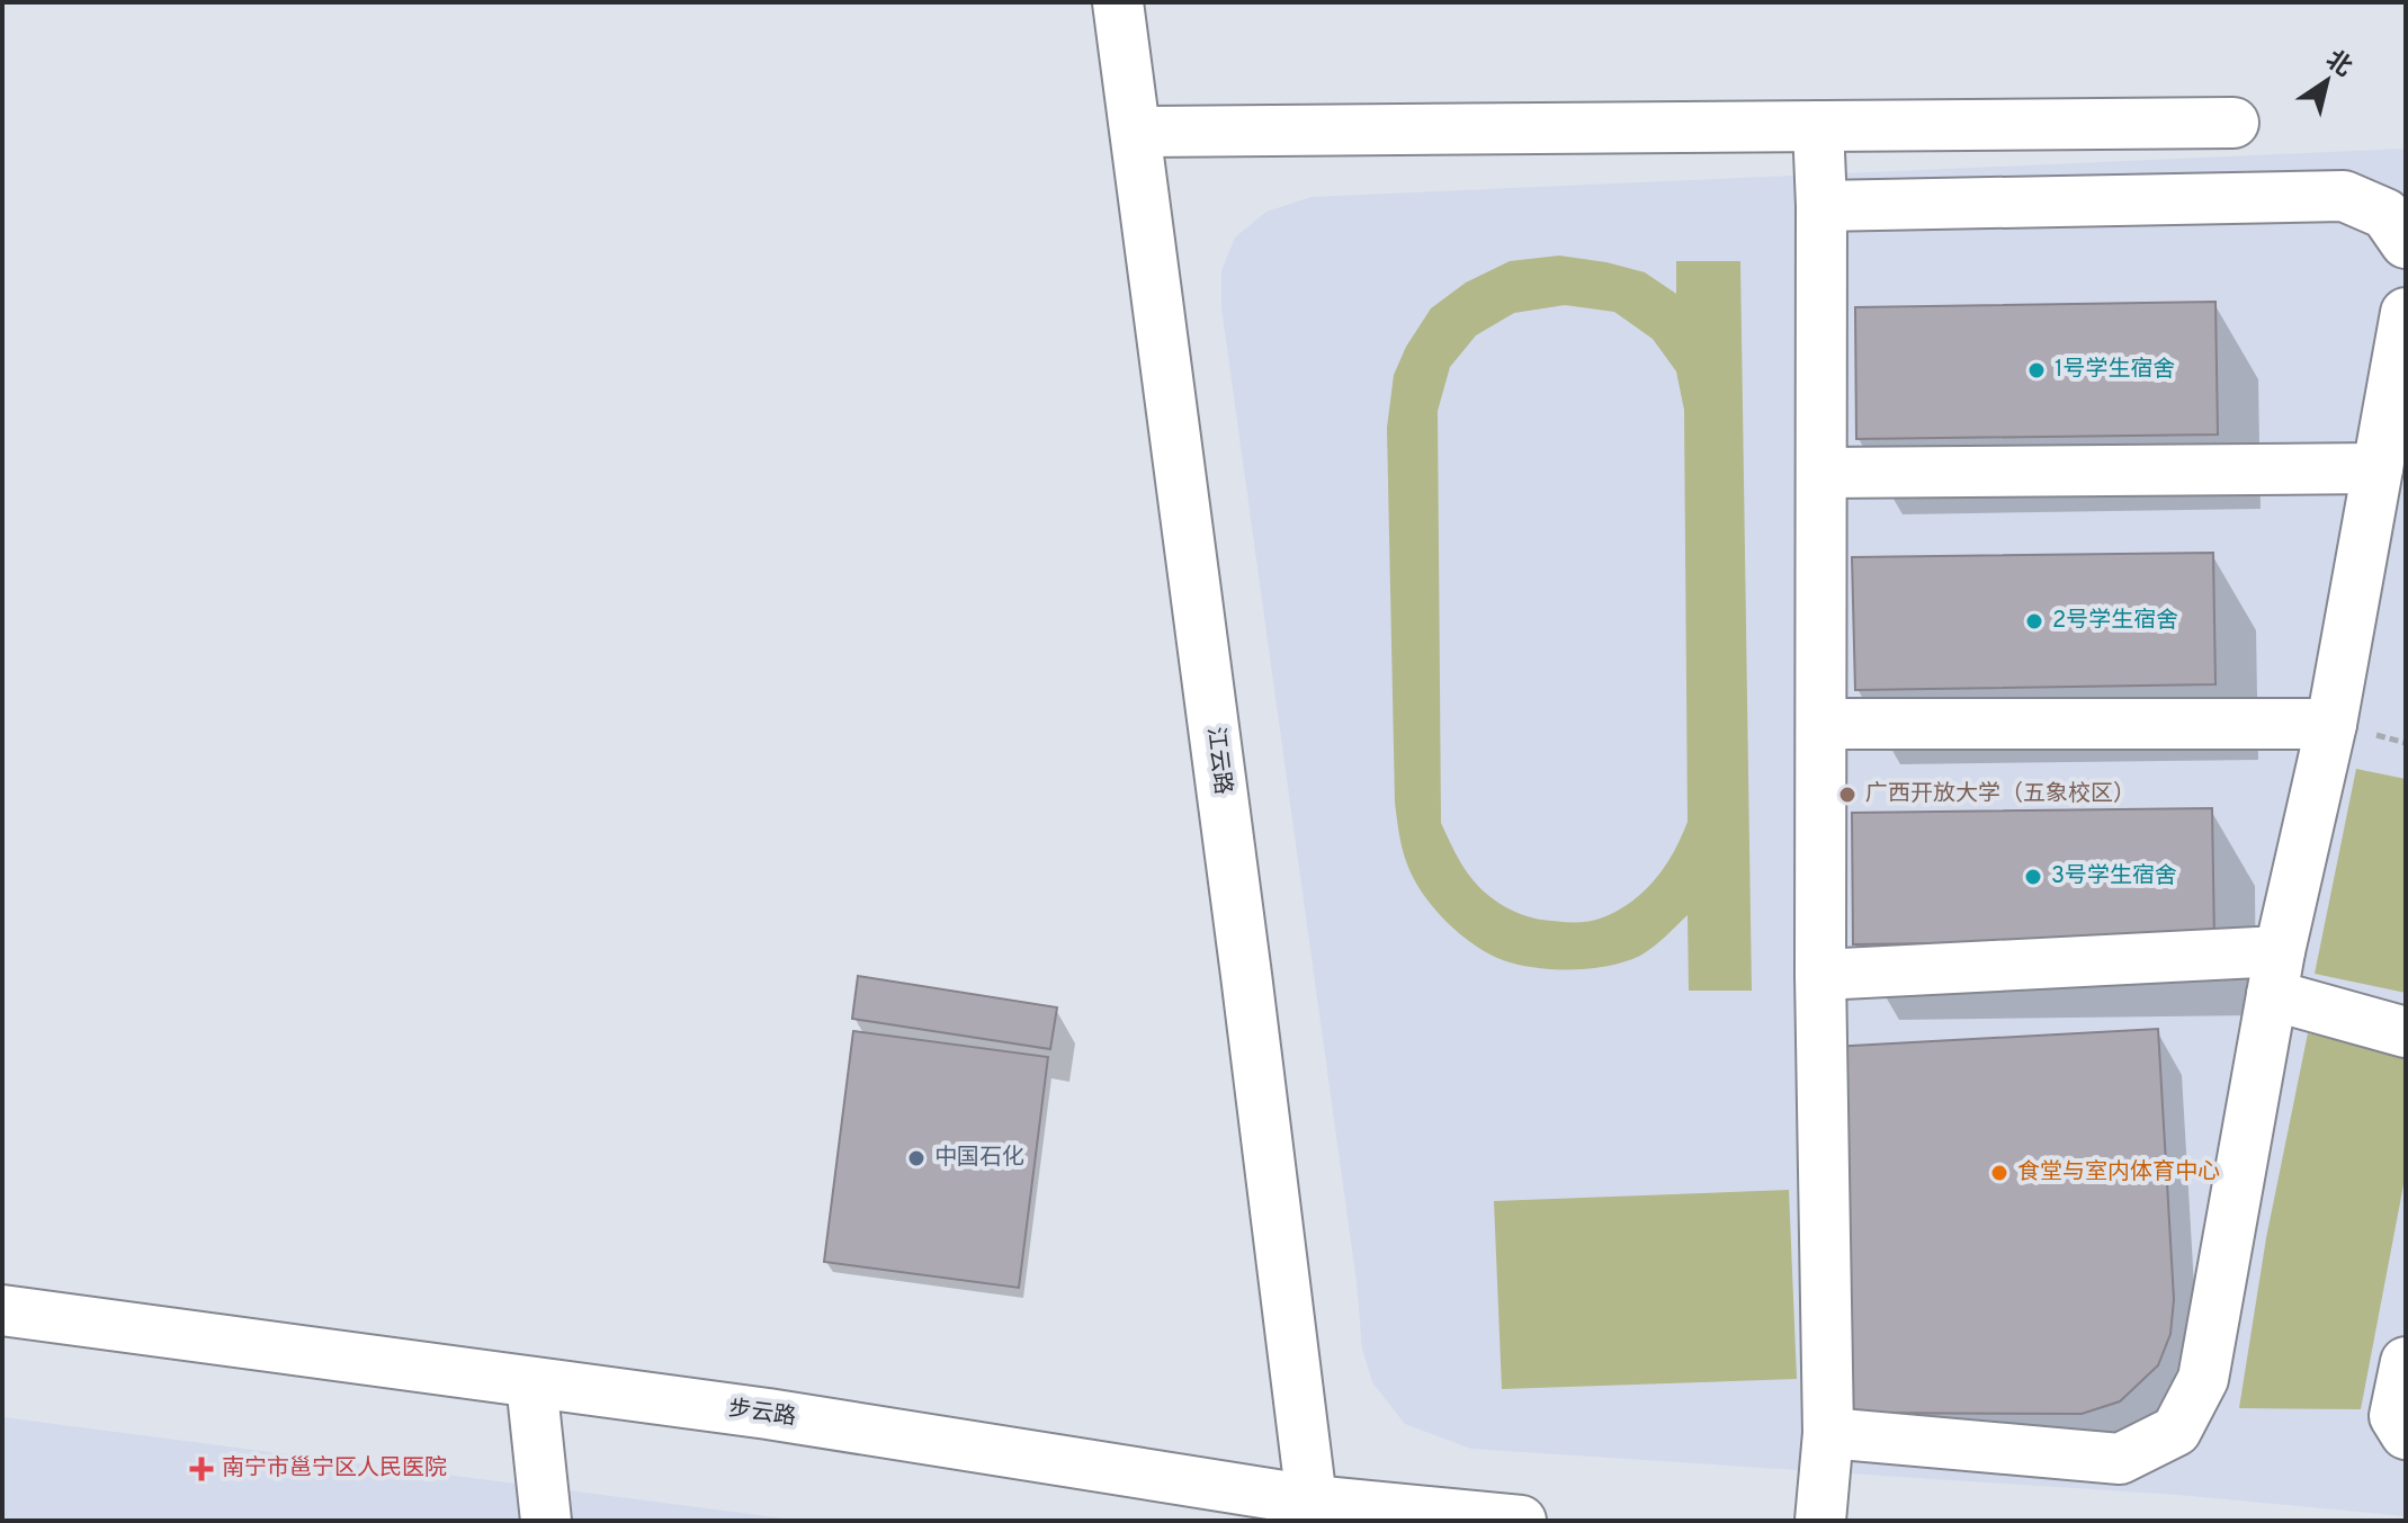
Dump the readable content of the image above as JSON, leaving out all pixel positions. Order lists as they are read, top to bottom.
{
  "streets": {
    "street": ["江云路", "步云路"]
  },
  "crossings": [
    ["江云路", "步云路"]
  ],
  "places": {
    "other": [
      "1号学生宿舍",
      "2号学生宿舍",
      "广西开放大学（五象校区）",
      "3号学生宿舍",
      "中国石化",
      "食堂与室内体育中心"
    ],
    "health": ["南宁市邕宁区人民医院"]
  },
  "north": "top right"
}
